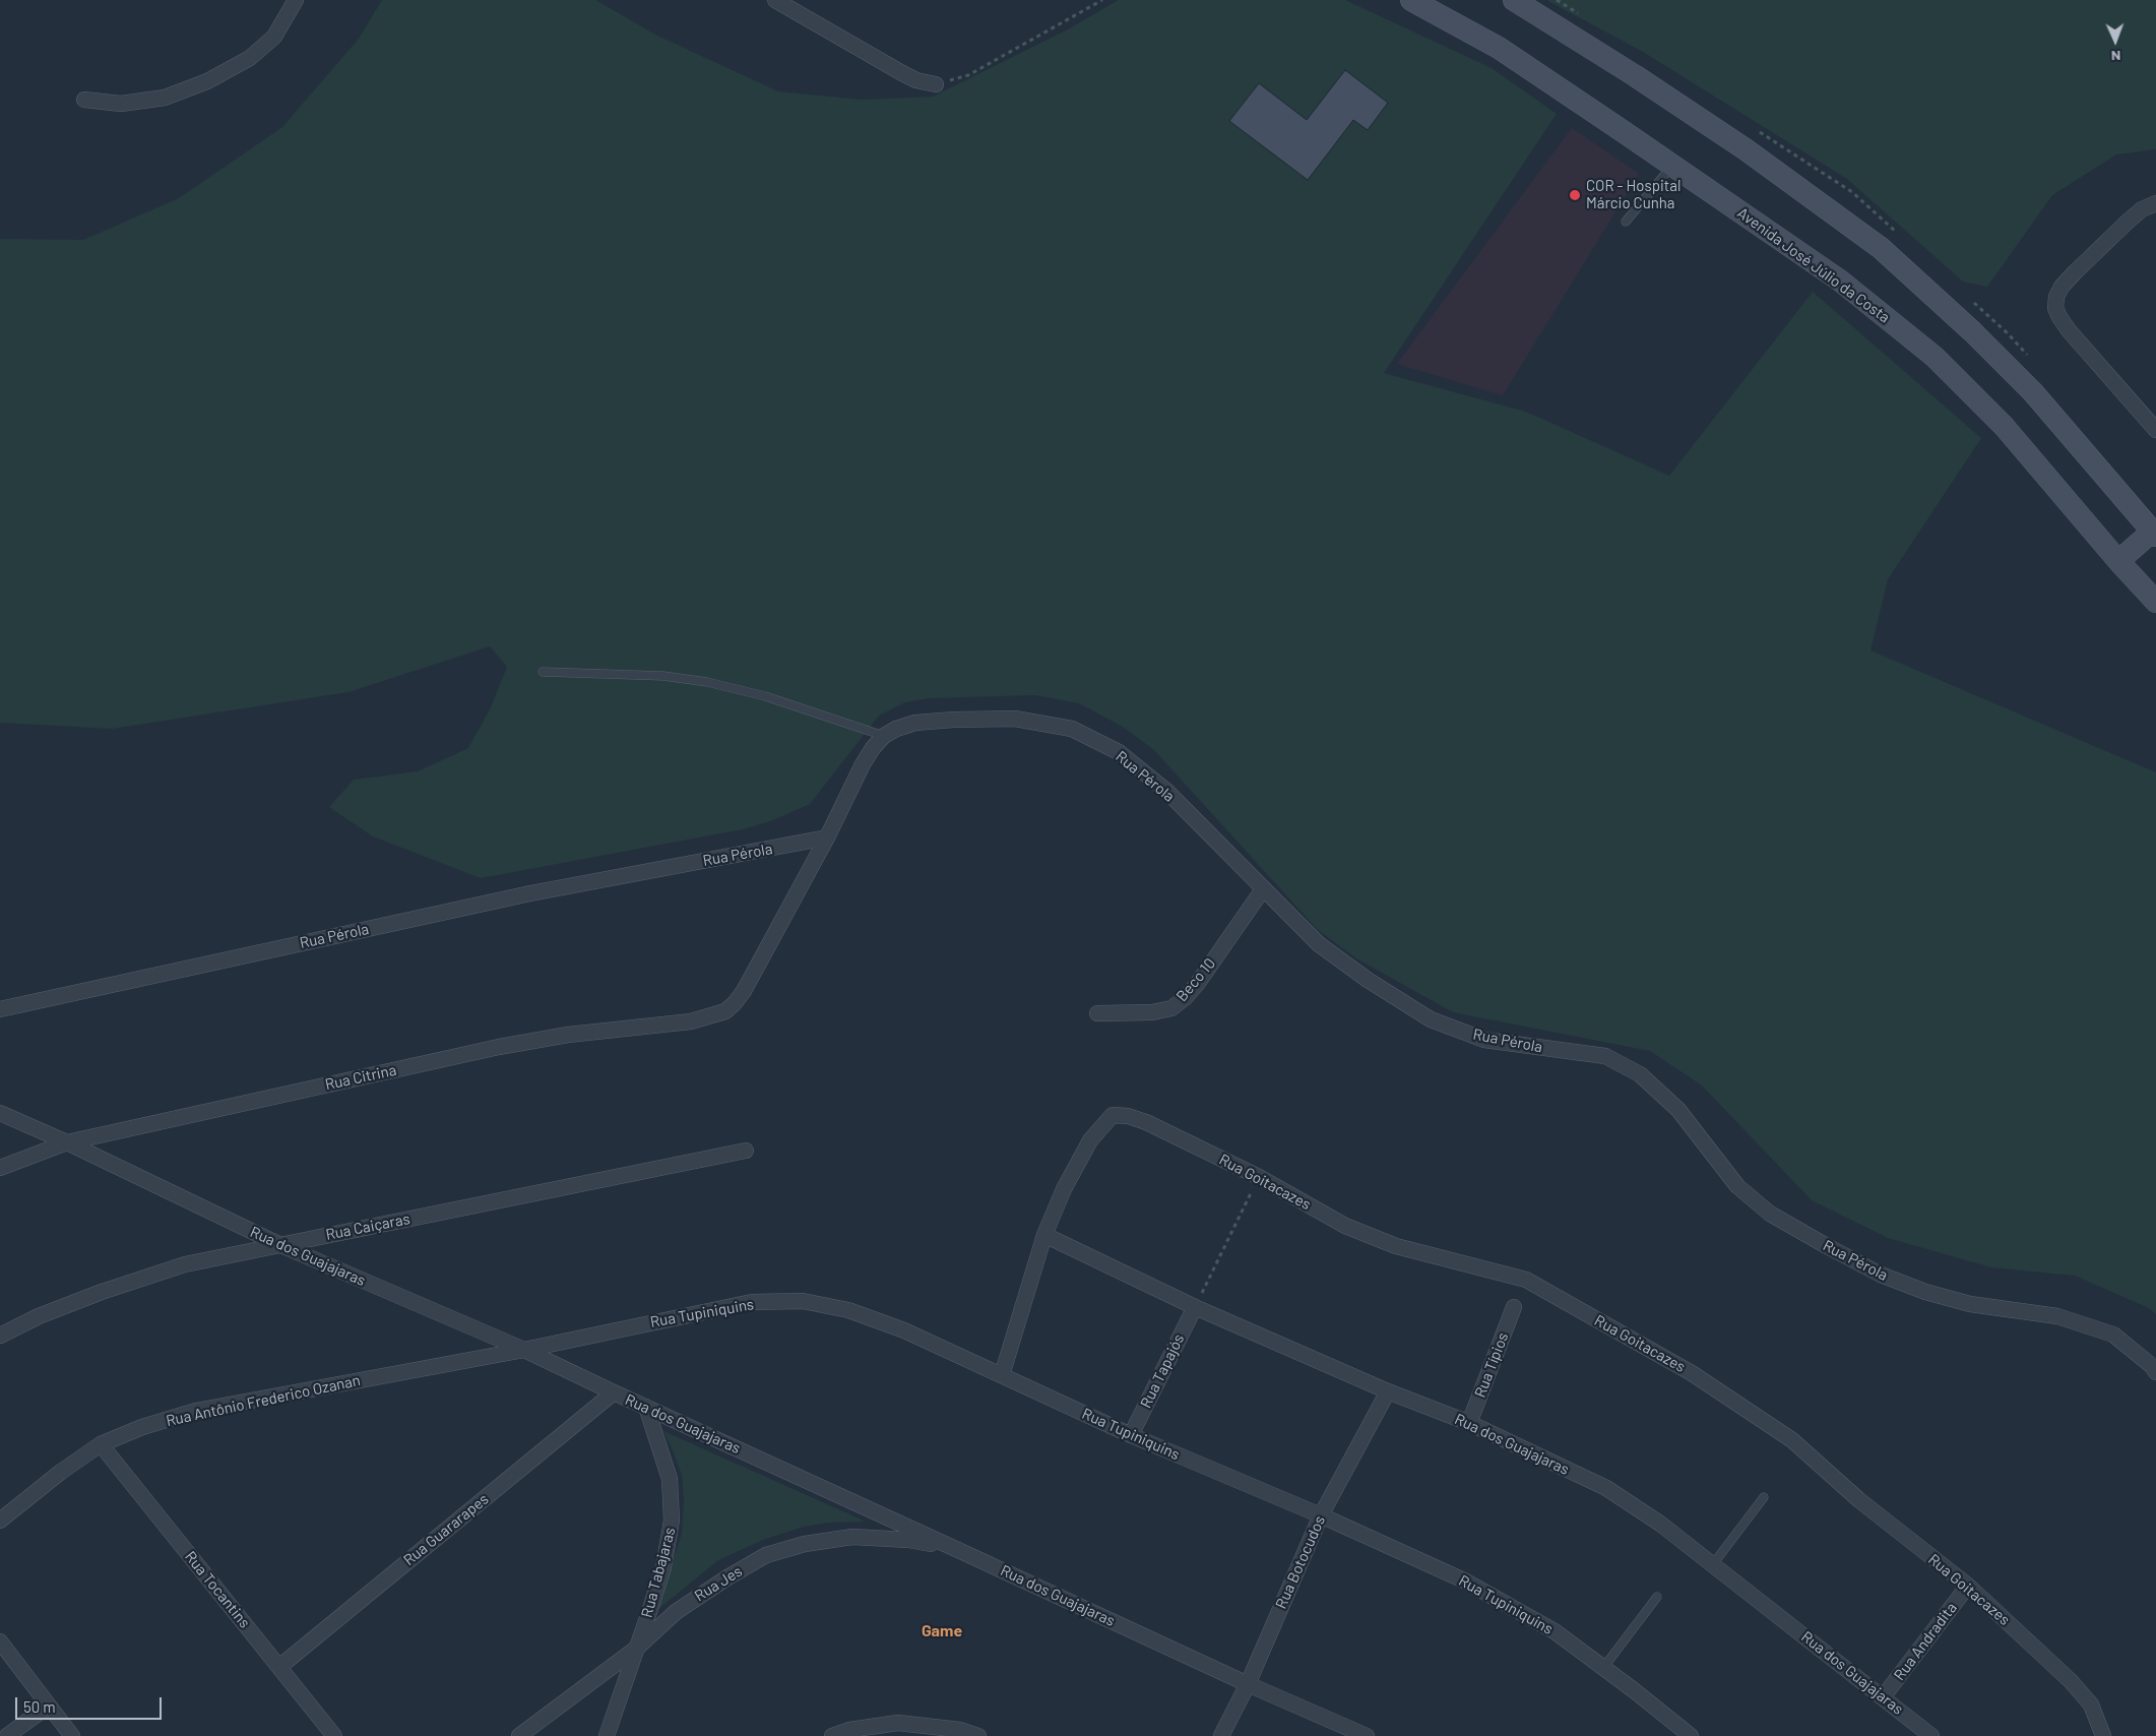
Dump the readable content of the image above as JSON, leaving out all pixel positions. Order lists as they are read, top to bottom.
{
  "streets": {
    "main road": ["Avenida José Júlio da Costa"],
    "street": [
      "Rua Pérola",
      "Beco 10",
      "Rua Citrina",
      "Rua Goitacazes",
      "Rua Caiçaras",
      "Rua dos Guajajaras",
      "Rua Tupiniquins",
      "Rua Típios",
      "Rua Tapajós",
      "Rua Antônio Frederico Ozanan",
      "Rua Guararapes",
      "Rua Botocudos",
      "Rua Tabajaras",
      "Rua Jes",
      "Rua Tocantins",
      "Rua Andradita"
    ]
  },
  "crossings": [
    ["Rua Pérola", "Beco 10"],
    ["Rua Pérola", "Rua Citrina"],
    ["Rua Citrina", "Rua dos Guajajaras"],
    ["Rua Goitacazes", "Rua dos Guajajaras"],
    ["Rua Goitacazes", "Rua Andradita"],
    ["Rua Caiçaras", "Rua dos Guajajaras"],
    ["Rua dos Guajajaras", "Rua Tupiniquins"],
    ["Rua dos Guajajaras", "Rua Típios"],
    ["Rua dos Guajajaras", "Rua Tapajós"],
    ["Rua dos Guajajaras", "Rua Antônio Frederico Ozanan"],
    ["Rua dos Guajajaras", "Rua Guararapes"],
    ["Rua dos Guajajaras", "Rua Botocudos"],
    ["Rua dos Guajajaras", "Rua Tabajaras"],
    ["Rua dos Guajajaras", "Rua Jes"],
    ["Rua dos Guajajaras", "Rua Andradita"],
    ["Rua Tupiniquins", "Rua Tapajós"],
    ["Rua Tupiniquins", "Rua Antônio Frederico Ozanan"],
    ["Rua Tupiniquins", "Rua Botocudos"],
    ["Rua Antônio Frederico Ozanan", "Rua Tocantins"],
    ["Rua Guararapes", "Rua Tocantins"],
    ["Rua Tabajaras", "Rua Jes"]
  ],
  "districts": ["Game"],
  "places": ["COR - Hospital Márcio Cunha"],
  "scale_bar": "50 m",
  "north": "bottom"
}
